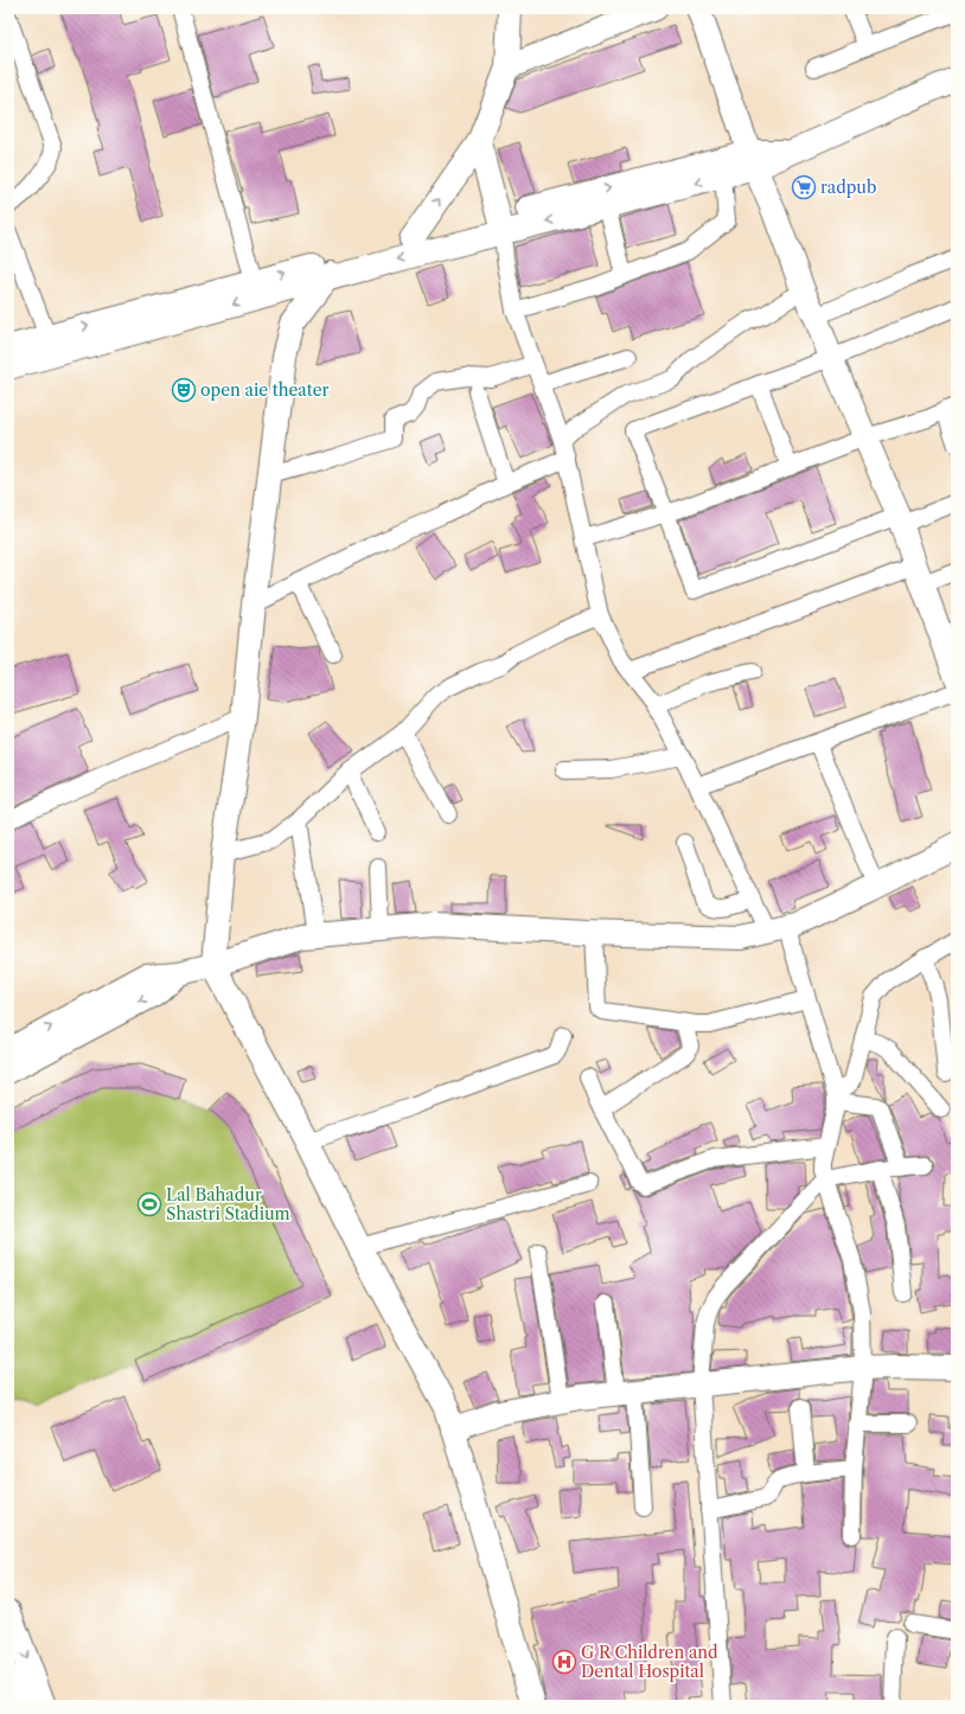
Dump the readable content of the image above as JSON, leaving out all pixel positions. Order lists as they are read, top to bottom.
{
  "places": {
    "supermarket": ["radpub"],
    "theatre": ["open aie theater"],
    "sports": ["Lal Bahadur Shastri Stadium"],
    "hospital": ["G R Children and Dental Hospital"]
  }
}
